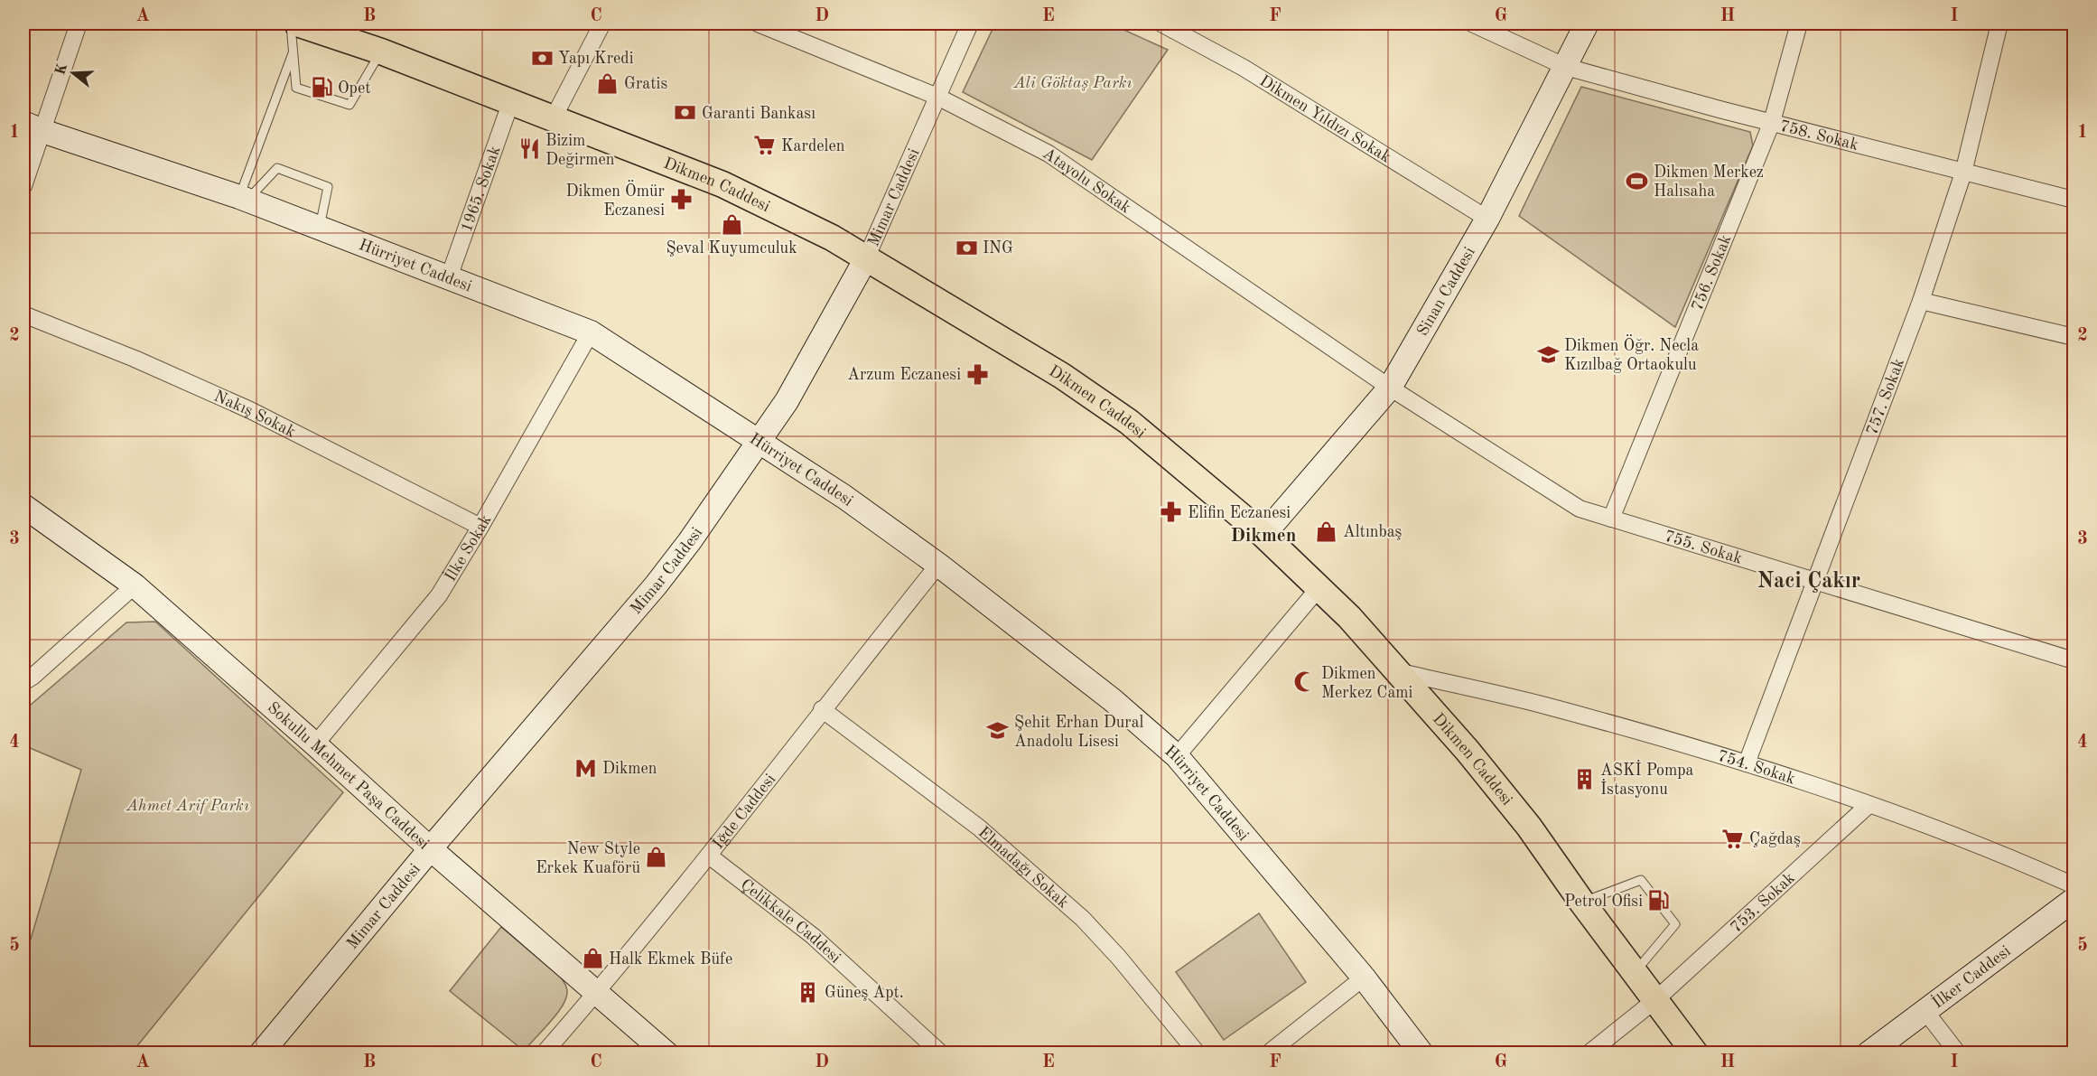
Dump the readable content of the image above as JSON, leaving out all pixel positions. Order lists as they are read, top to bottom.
{
  "streets": {
    "main road": [
      "Dikmen Caddesi",
      "Mimar Caddesi",
      "Hürriyet Caddesi",
      "Sinan Caddesi",
      "Sokullu Mehmet Paşa Caddesi",
      "İlker Caddesi"
    ],
    "street": [
      "Dikmen Yıldızı Sokak",
      "758. Sokak",
      "Atayolu Sokak",
      "1965. Sokak",
      "756. Sokak",
      "757. Sokak",
      "Nakış Sokak",
      "755. Sokak",
      "İlke Sokak",
      "754. Sokak",
      "İğde Caddesi",
      "Elmadağı Sokak",
      "753. Sokak",
      "Çelikkale Caddesi"
    ]
  },
  "crossings": [
    ["Dikmen Yıldızı Sokak", "Sinan Caddesi"],
    ["758. Sokak", "756. Sokak"],
    ["758. Sokak", "Sinan Caddesi"],
    ["758. Sokak", "757. Sokak"],
    ["Atayolu Sokak", "Mimar Caddesi"],
    ["Atayolu Sokak", "Sinan Caddesi"],
    ["Atayolu Sokak", "755. Sokak"],
    ["Dikmen Caddesi", "1965. Sokak"],
    ["Dikmen Caddesi", "Mimar Caddesi"],
    ["Dikmen Caddesi", "Sinan Caddesi"],
    ["Dikmen Caddesi", "754. Sokak"],
    ["Dikmen Caddesi", "753. Sokak"],
    ["1965. Sokak", "Hürriyet Caddesi"],
    ["Mimar Caddesi", "Hürriyet Caddesi"],
    ["Mimar Caddesi", "Sokullu Mehmet Paşa Caddesi"],
    ["Hürriyet Caddesi", "İlke Sokak"],
    ["Hürriyet Caddesi", "İğde Caddesi"],
    ["756. Sokak", "755. Sokak"],
    ["Sinan Caddesi", "755. Sokak"],
    ["757. Sokak", "755. Sokak"],
    ["757. Sokak", "754. Sokak"],
    ["Nakış Sokak", "İlke Sokak"],
    ["İlke Sokak", "Sokullu Mehmet Paşa Caddesi"],
    ["754. Sokak", "753. Sokak"],
    ["Sokullu Mehmet Paşa Caddesi", "İğde Caddesi"],
    ["İğde Caddesi", "Elmadağı Sokak"],
    ["İğde Caddesi", "Çelikkale Caddesi"]
  ],
  "districts": ["Dikmen", "Naci Çakır"],
  "parks": ["Ali Göktaş Parkı", "Ahmet Arif Parkı"],
  "places": {
    "bank": ["Yapı Kredi", "Garanti Bankası", "ING"],
    "shop": [
      "Gratis",
      "Şeval Kuyumculuk",
      "Altınbaş",
      "New Style Erkek Kuaförü",
      "Halk Ekmek Büfe"
    ],
    "fuel station": ["Opet", "Petrol Ofisi"],
    "supermarket": ["Kardelen", "Çağdaş"],
    "restaurant": ["Bizim Değirmen"],
    "sports": ["Dikmen Merkez Halısaha"],
    "pharmacy": ["Dikmen Ömür Eczanesi", "Arzum Eczanesi", "Elifin Eczanesi"],
    "school or university": ["Dikmen Öğr. Necla Kızılbağ Ortaokulu", "Şehit Erhan Dural Anadolu Lisesi"],
    "mosque": ["Dikmen Merkez Cami"],
    "metro station": ["Dikmen"],
    "building": ["ASKİ Pompa İstasyonu", "Güneş Apt."]
  },
  "north": "left",
  "grid": {
    "columns": [
      "A",
      "B",
      "C",
      "D",
      "E",
      "F",
      "G",
      "H",
      "I"
    ],
    "rows": [
      "1",
      "2",
      "3",
      "4",
      "5"
    ]
  }
}
